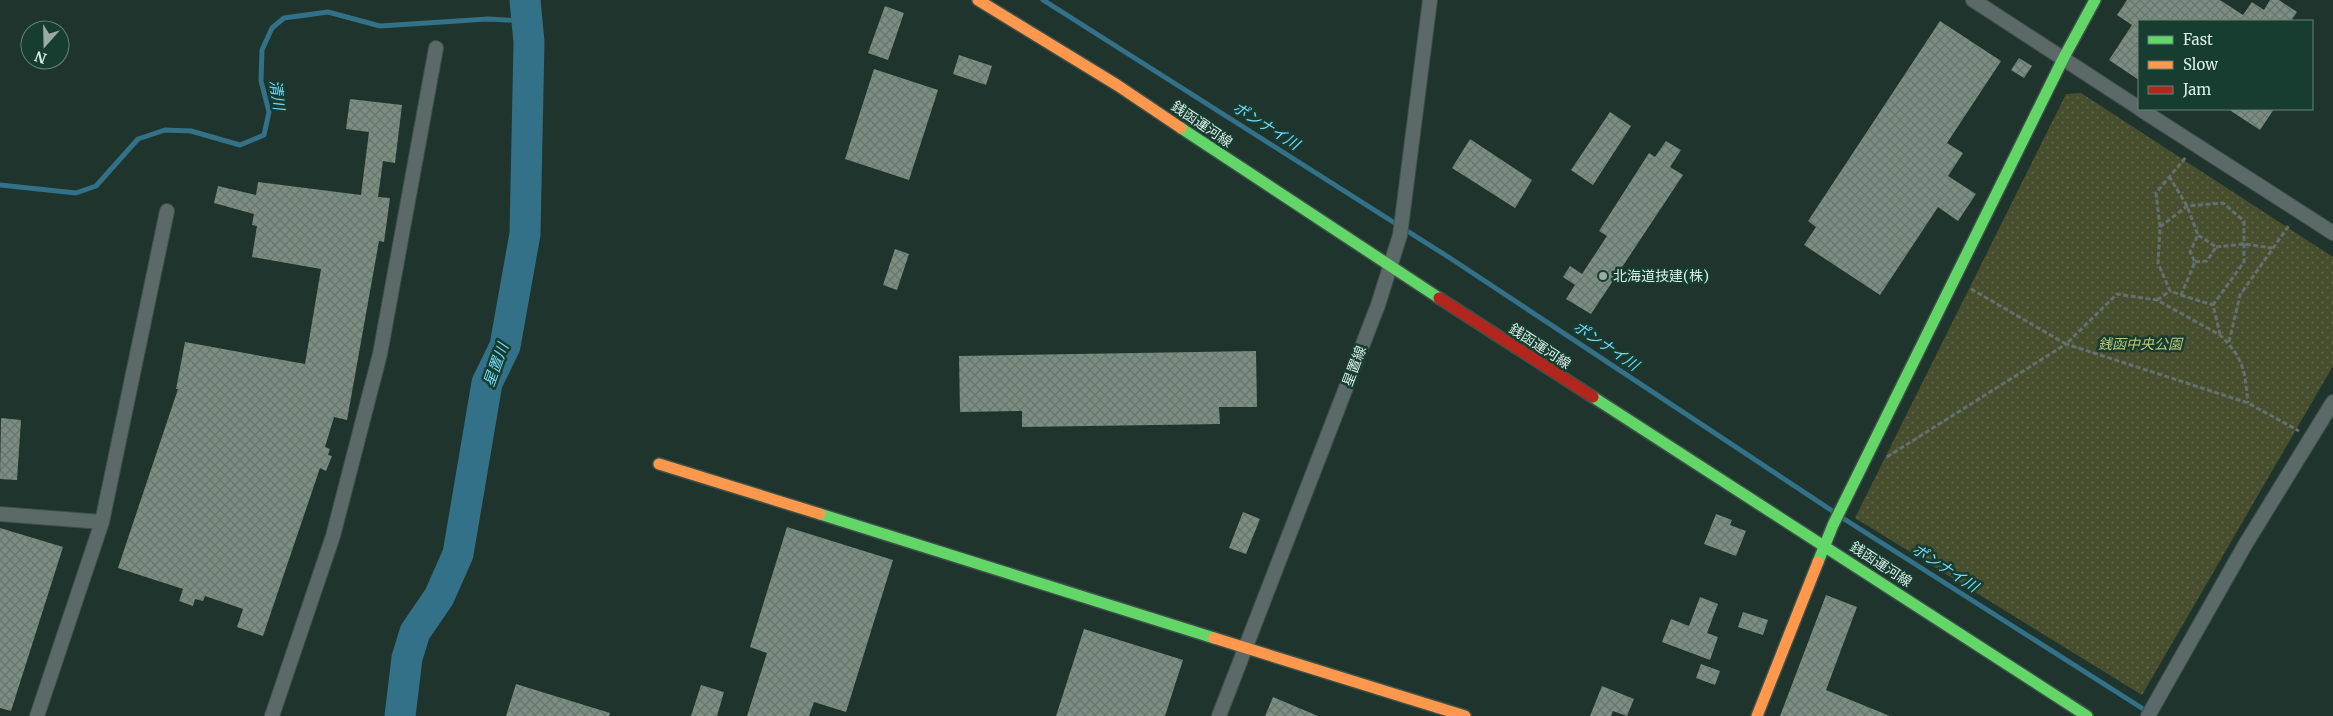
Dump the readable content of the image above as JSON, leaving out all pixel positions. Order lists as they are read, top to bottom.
{
  "streets": {
    "street": ["銭函運河線", "星置線"]
  },
  "crossings": [
    ["銭函運河線", "星置線"]
  ],
  "water": ["清川", "ポンナイ川", "星置川"],
  "parks": ["銭函中央公園"],
  "places": ["北海道技建(株)"],
  "legend": ["Fast", "Slow", "Jam"],
  "north": "bottom"
}
